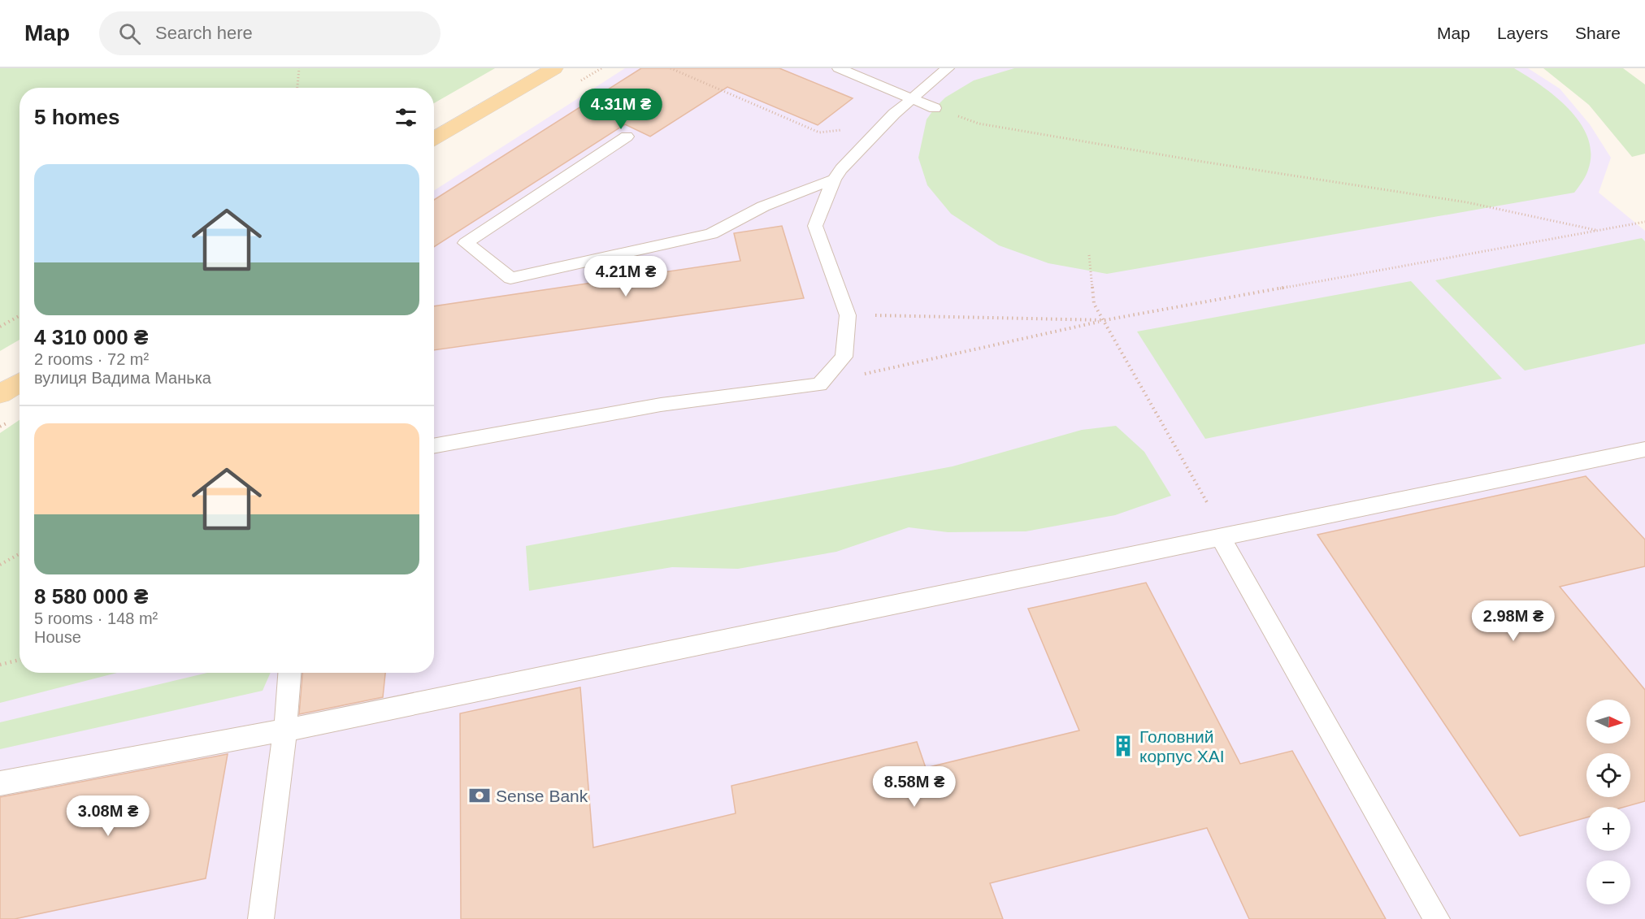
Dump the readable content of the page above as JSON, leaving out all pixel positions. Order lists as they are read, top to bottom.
{
  "places": {
    "building": ["Головний корпус ХАІ"],
    "bank": ["Sense Bank"]
  },
  "north": "right",
  "page": {
    "header": "Map",
    "search": "Search here",
    "nav": ["Map", "Layers", "Share"],
    "heading": "5 homes",
    "price": [
      "4.31M ₴",
      "4.21M ₴",
      "2.98M ₴",
      "8.58M ₴",
      "3.08M ₴"
    ],
    "list": [
      {
        "name": "4 310 000 ₴",
        "note": "2 rooms · 72 m² · вулиця Вадима Манька"
      },
      {
        "name": "8 580 000 ₴",
        "note": "5 rooms · 148 m² · House"
      }
    ],
    "map_buttons": ["+", "−"]
  }
}
